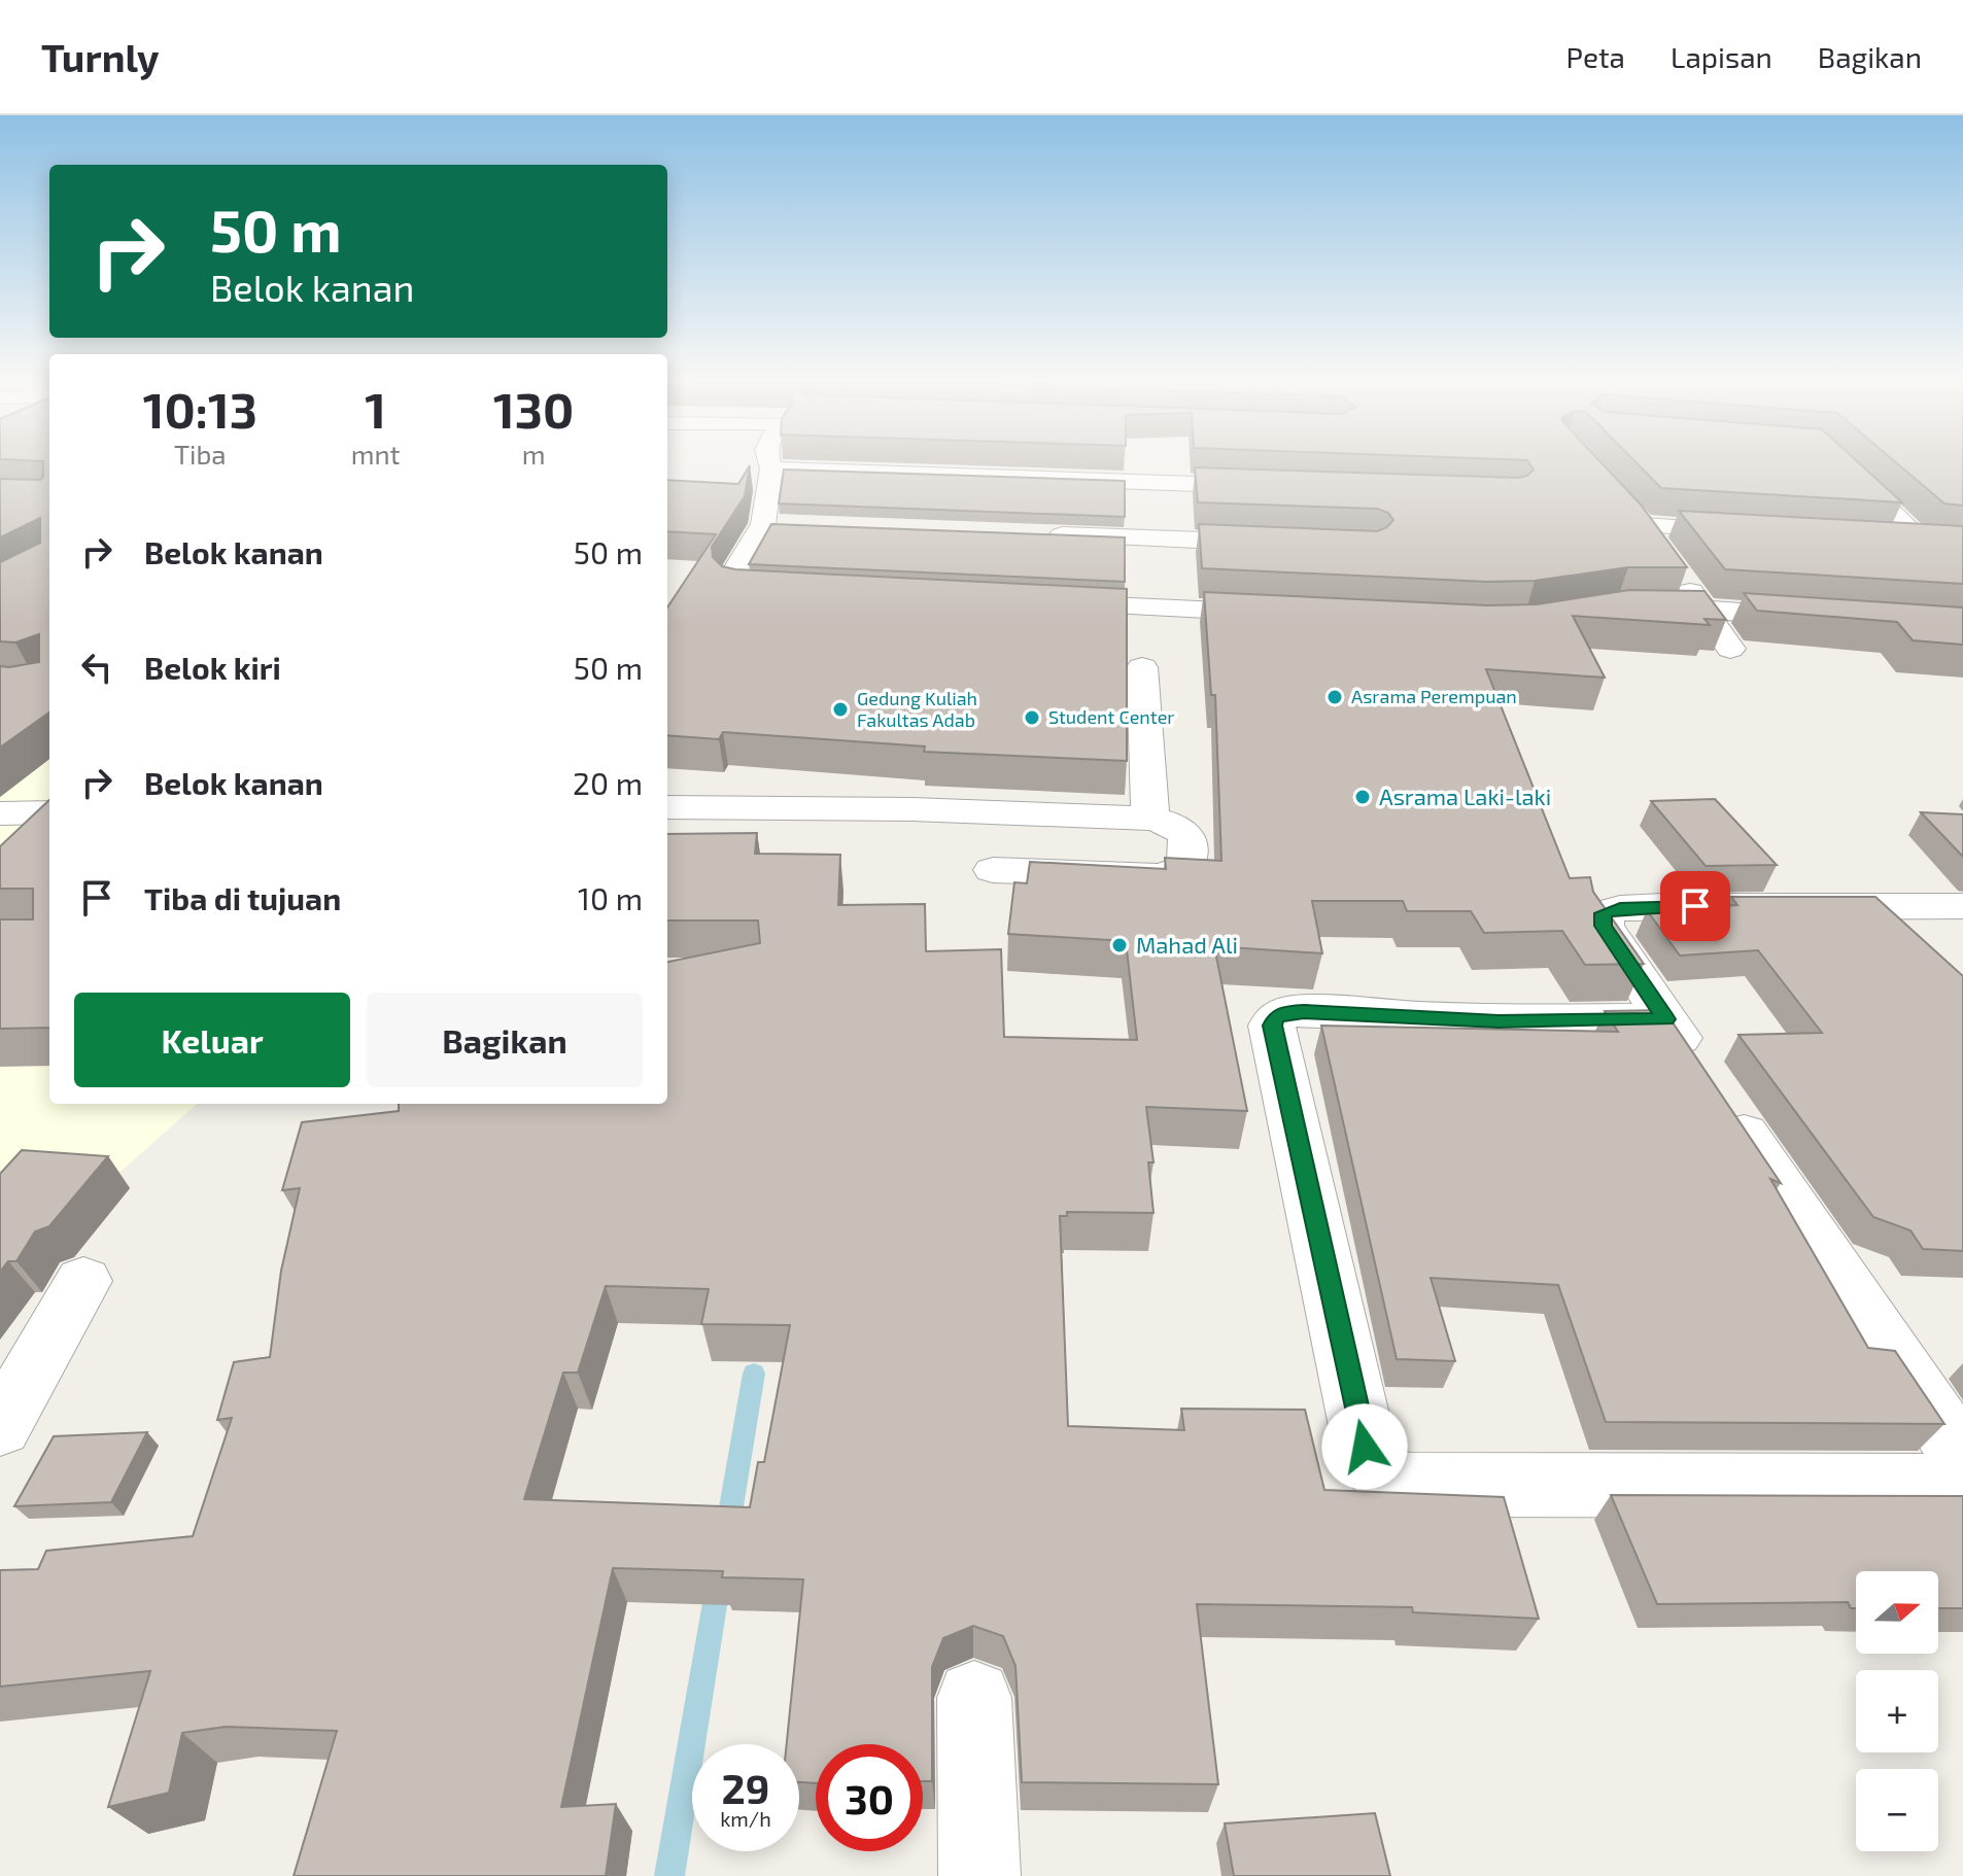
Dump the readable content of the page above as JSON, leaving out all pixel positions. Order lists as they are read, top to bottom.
{
  "places": [
    "Asrama Perempuan",
    "Gedung Kuliah Fakultas Adab",
    "Student Center",
    "Asrama Laki-laki",
    "Mahad Ali"
  ],
  "north": "right",
  "page": {
    "header": "Turnly",
    "nav": ["Peta", "Lapisan", "Bagikan"],
    "turn": ["50 m", "Belok kanan"],
    "eta": [
      "10:13",
      "Tiba",
      "1",
      "mnt",
      "130",
      "m"
    ],
    "list": [
      {
        "name": "Belok kanan",
        "value": "50 m"
      },
      {
        "name": "Belok kiri",
        "value": "50 m"
      },
      {
        "name": "Belok kanan",
        "value": "20 m"
      },
      {
        "name": "Tiba di tujuan",
        "value": "10 m"
      }
    ],
    "buttons": ["Keluar", "Bagikan"],
    "map_buttons": ["+", "−"],
    "speed": "29 km/h",
    "limit": "30"
  }
}
